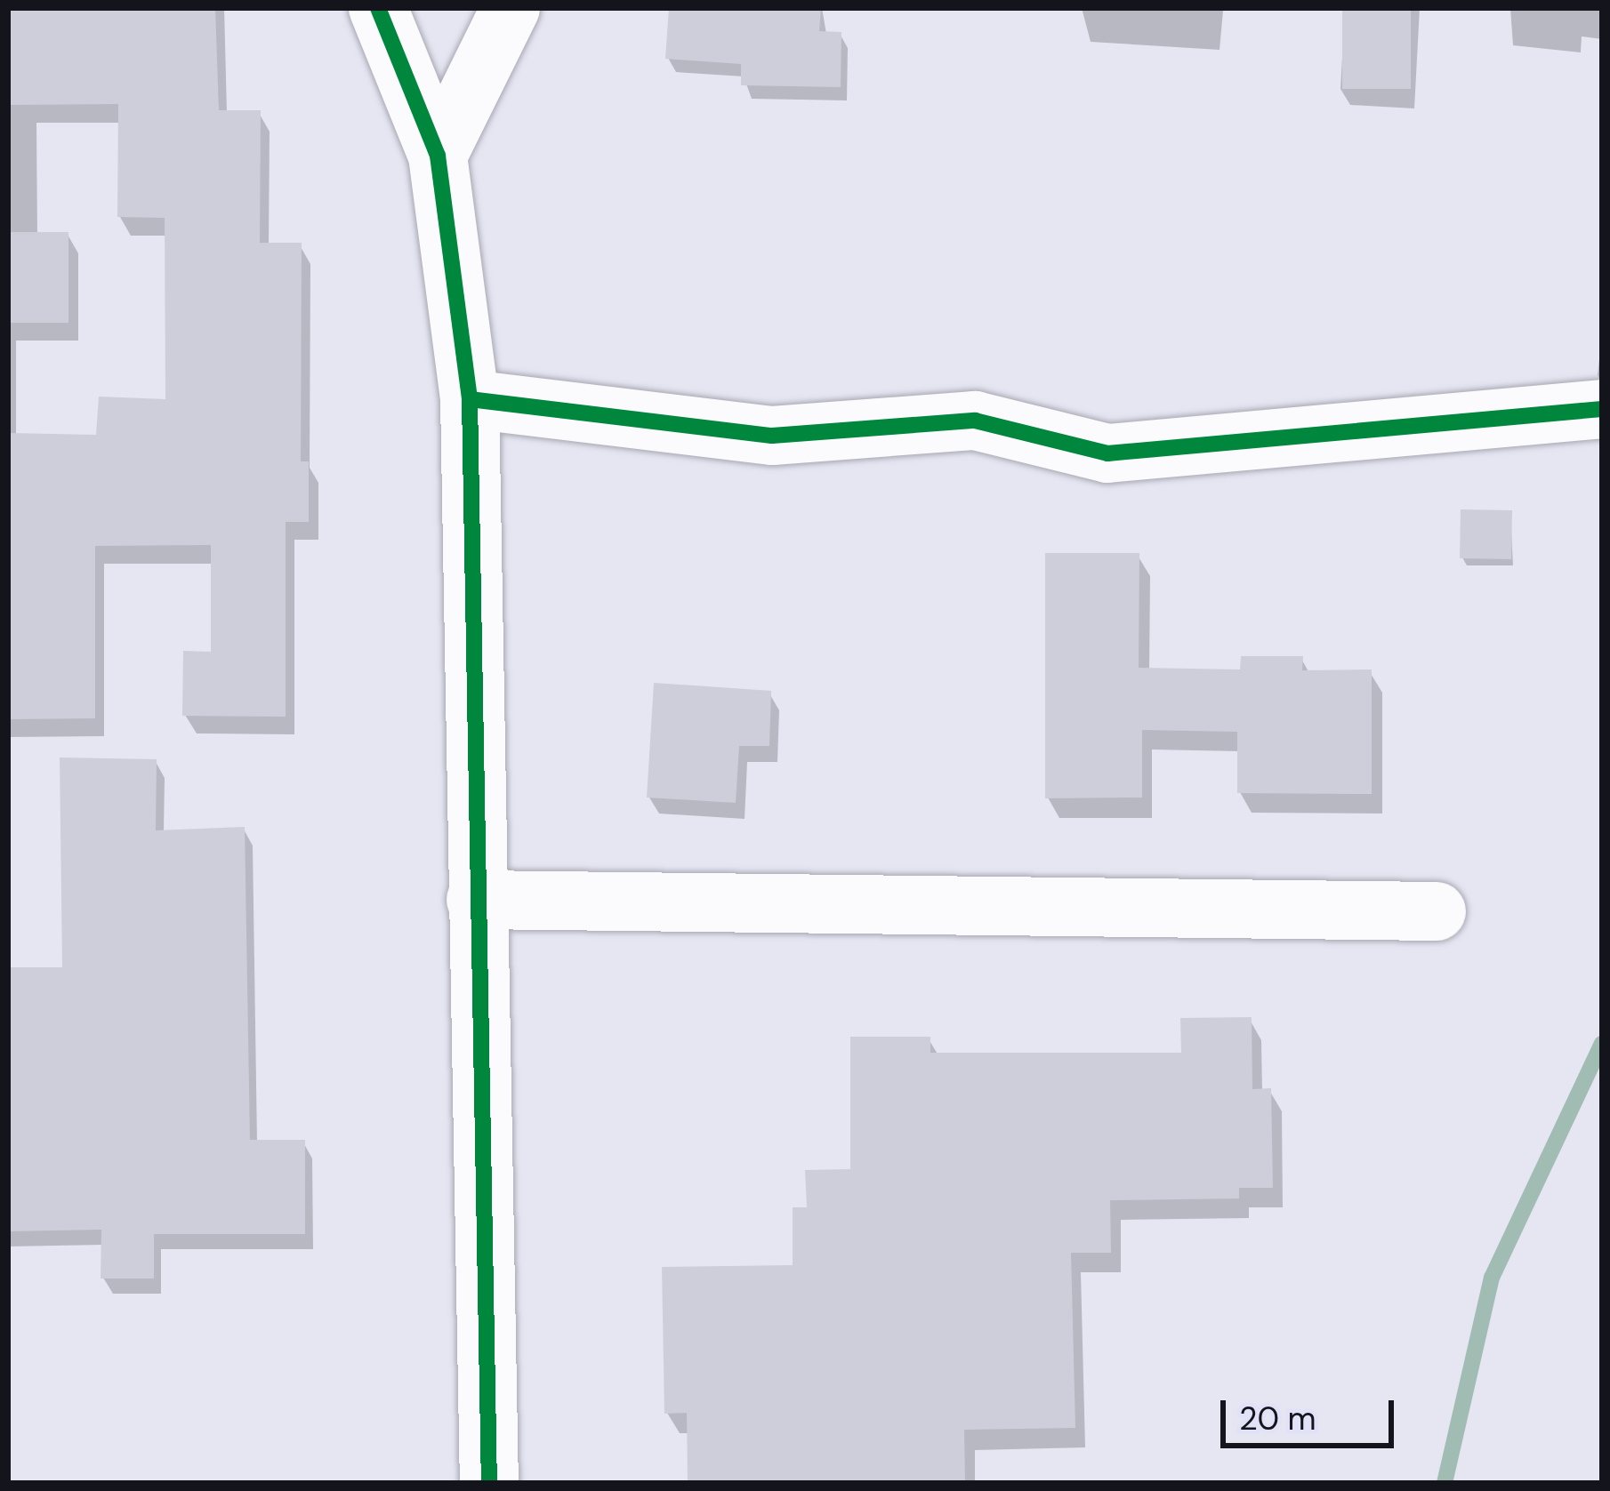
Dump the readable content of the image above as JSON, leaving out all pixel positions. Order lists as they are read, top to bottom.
{
  "scale_bar": "20 m"
}
